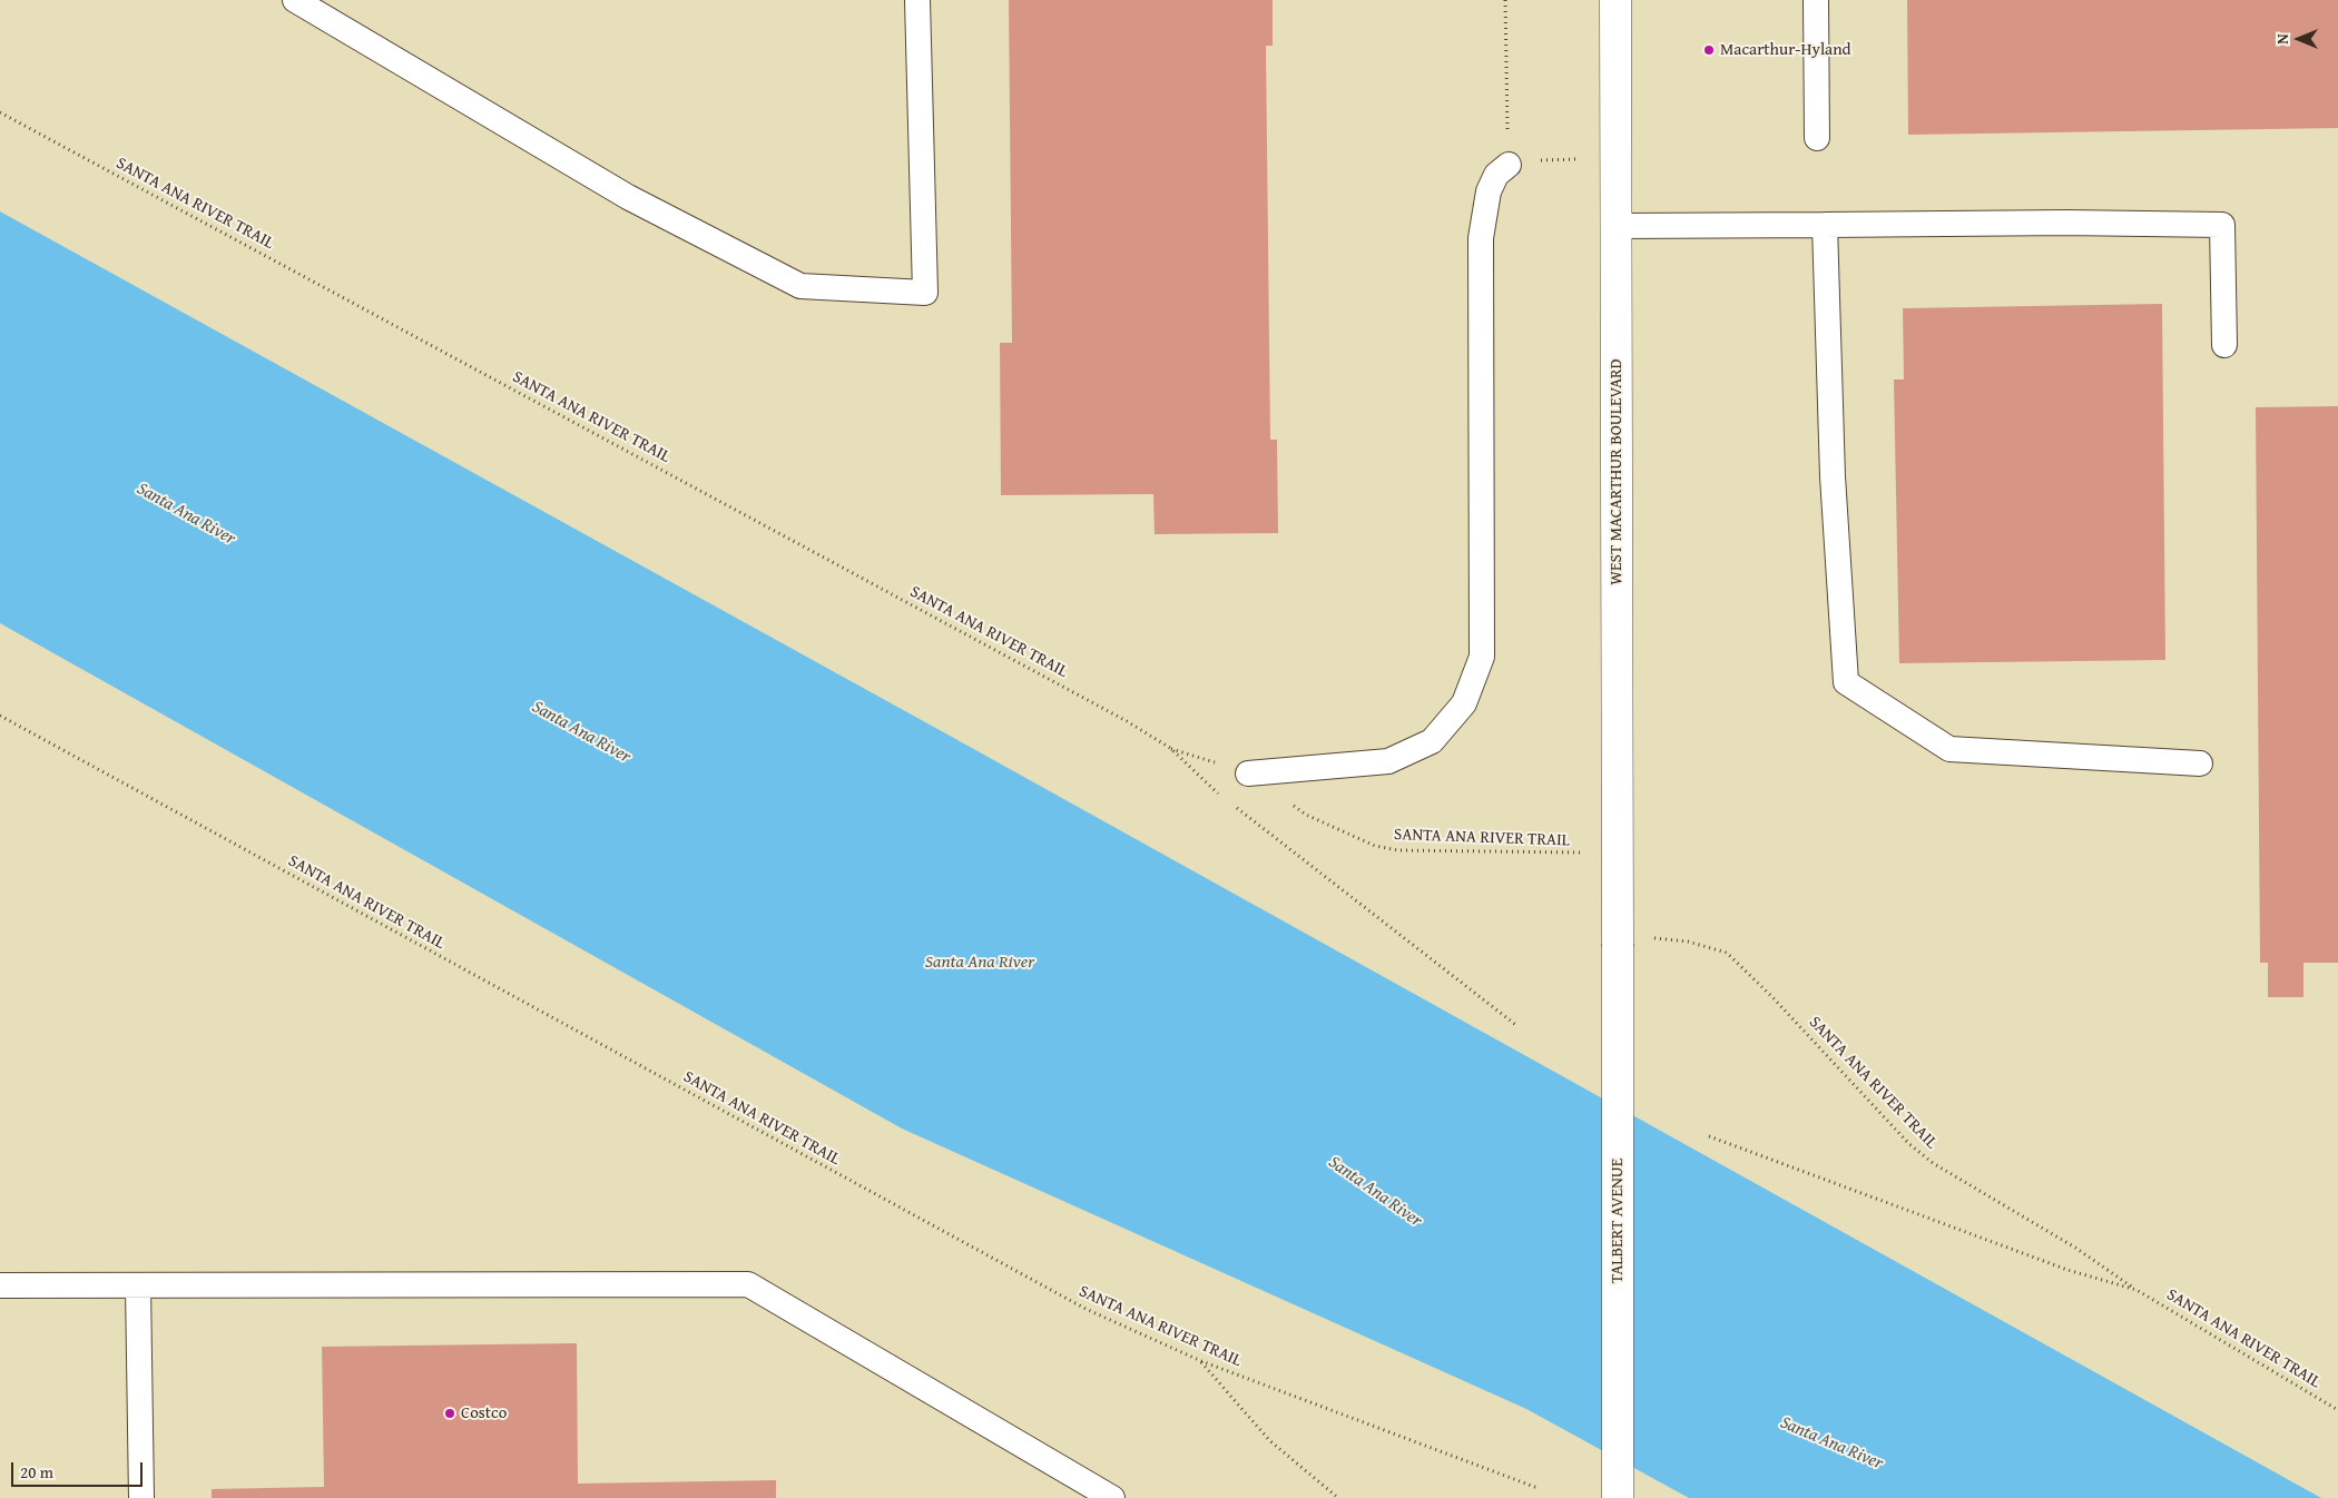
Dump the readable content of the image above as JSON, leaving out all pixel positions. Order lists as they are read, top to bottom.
{
  "streets": {
    "main road": ["WEST MACARTHUR BOULEVARD", "TALBERT AVENUE"],
    "path": ["SANTA ANA RIVER TRAIL"]
  },
  "crossings": [
    ["SANTA ANA RIVER TRAIL", "WEST MACARTHUR BOULEVARD"],
    ["SANTA ANA RIVER TRAIL", "TALBERT AVENUE"],
    ["WEST MACARTHUR BOULEVARD", "TALBERT AVENUE"]
  ],
  "water": ["Santa Ana River"],
  "places": ["Macarthur-Hyland", "Costco"],
  "scale_bar": "20 m",
  "north": "left"
}
